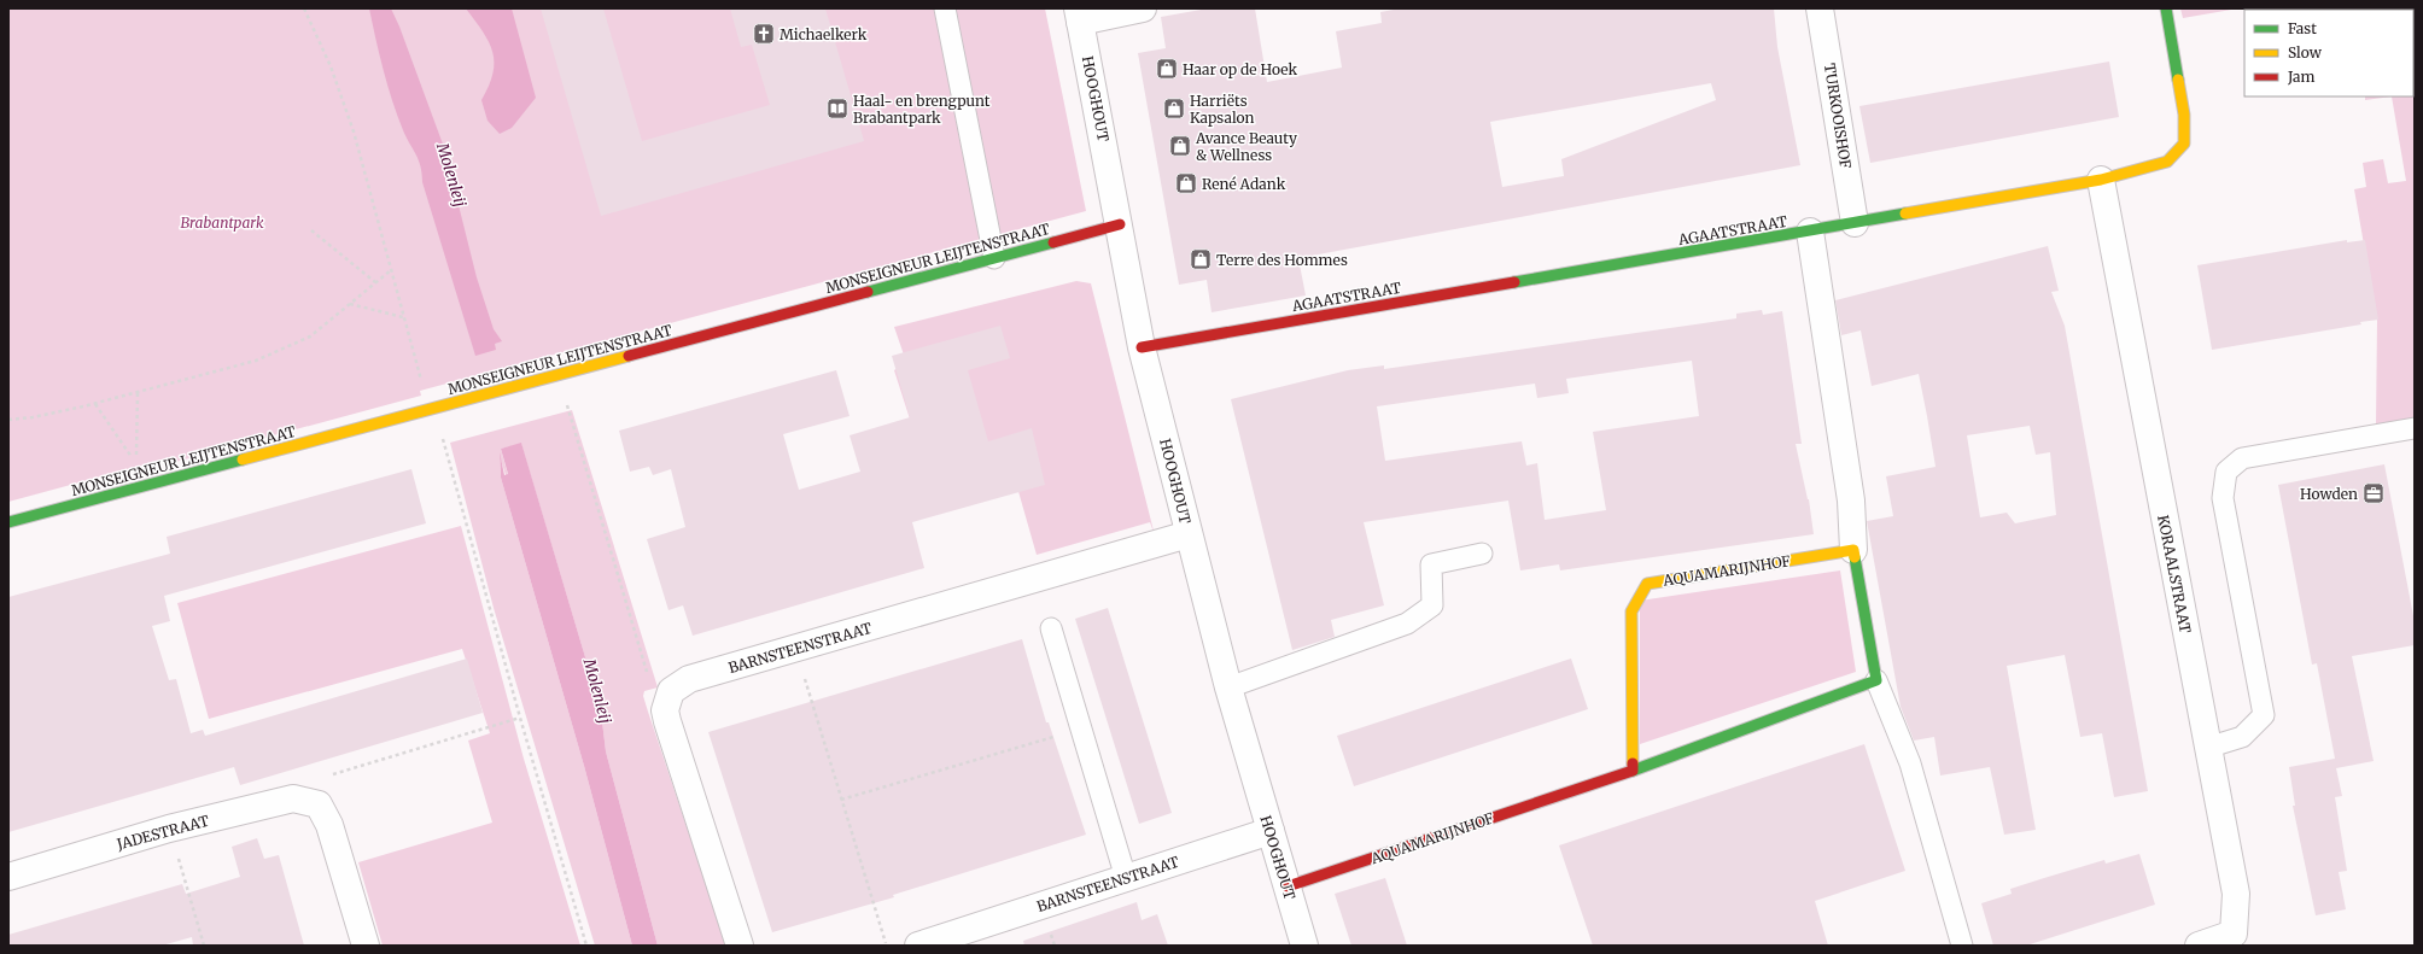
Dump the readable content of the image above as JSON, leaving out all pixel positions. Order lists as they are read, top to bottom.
{
  "streets": {
    "street": [
      "HOOGHOUT",
      "TURKOOISHOF",
      "AGAATSTRAAT",
      "MONSEIGNEUR LEIJTENSTRAAT",
      "AQUAMARIJNHOF",
      "KORAALSTRAAT",
      "BARNSTEENSTRAAT",
      "JADESTRAAT"
    ]
  },
  "crossings": [
    ["HOOGHOUT", "AGAATSTRAAT"],
    ["HOOGHOUT", "MONSEIGNEUR LEIJTENSTRAAT"],
    ["HOOGHOUT", "AQUAMARIJNHOF"],
    ["HOOGHOUT", "BARNSTEENSTRAAT"],
    ["TURKOOISHOF", "AGAATSTRAAT"],
    ["AGAATSTRAAT", "KORAALSTRAAT"]
  ],
  "water": ["Molenleij"],
  "parks": ["Brabantpark"],
  "places": {
    "church": ["Michaelkerk"],
    "shop": [
      "Haar op de Hoek",
      "Harriëts Kapsalon",
      "Avance Beauty & Wellness",
      "René Adank",
      "Terre des Hommes"
    ],
    "library": ["Haal- en brengpunt Brabantpark"],
    "office": ["Howden"]
  },
  "legend": ["Fast", "Slow", "Jam"]
}
